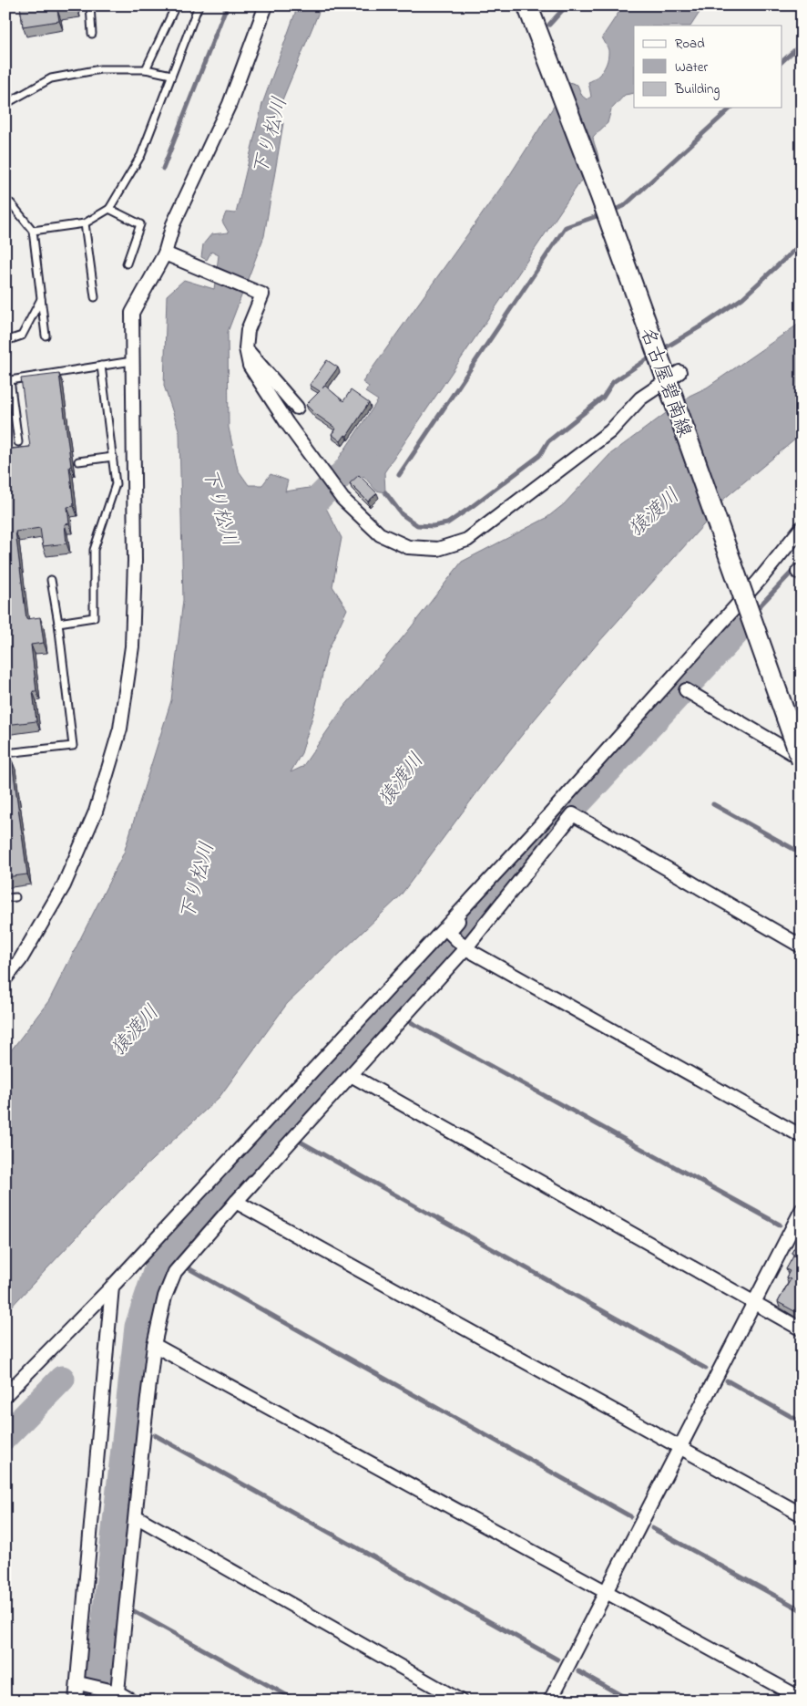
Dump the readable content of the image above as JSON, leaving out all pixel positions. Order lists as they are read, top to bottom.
{
  "streets": {
    "main road": ["名古屋碧南線"]
  },
  "water": ["下り松川", "猿渡川"],
  "legend": ["Road", "Water", "Building"]
}
